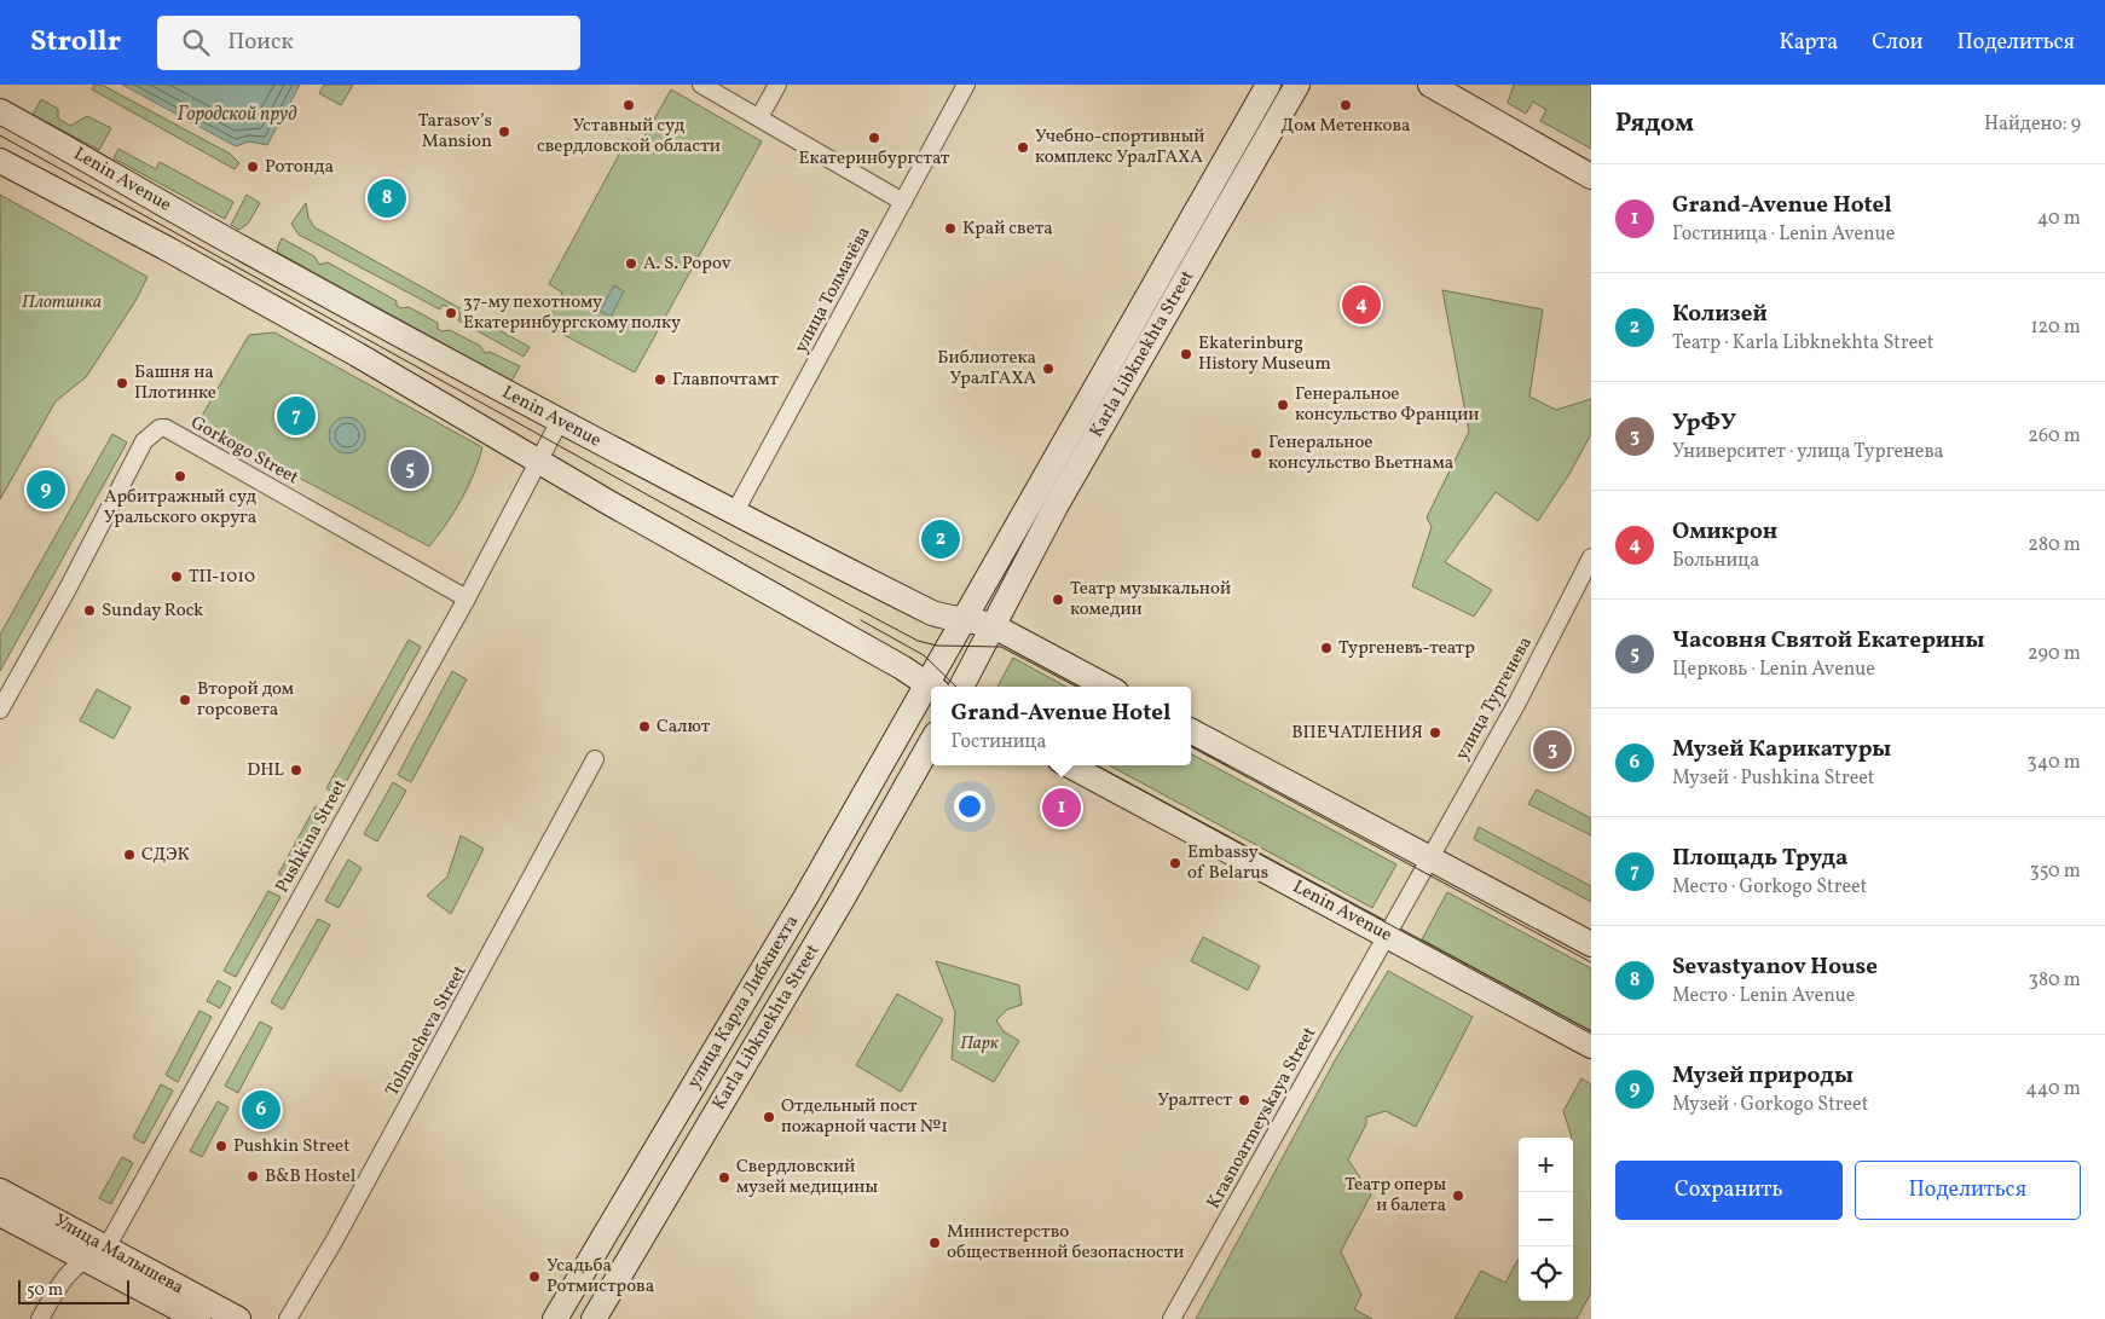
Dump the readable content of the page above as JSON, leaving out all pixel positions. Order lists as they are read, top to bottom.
{
  "streets": {
    "main road": [
      "Lenin Avenue",
      "Karla Libknekhta Street",
      "улица Карла Либкнехта",
      "Улица Малышева"
    ],
    "street": [
      "улица Толмачёва",
      "Gorkogo Street",
      "улица Тургенева",
      "Pushkina Street",
      "Tolmacheva Street",
      "Krasnoarmeyskaya Street"
    ]
  },
  "crossings": [
    ["Lenin Avenue", "улица Толмачёва"],
    ["Lenin Avenue", "Karla Libknekhta Street"],
    ["Lenin Avenue", "улица Тургенева"],
    ["Lenin Avenue", "Pushkina Street"],
    ["Lenin Avenue", "Krasnoarmeyskaya Street"],
    ["Gorkogo Street", "Pushkina Street"],
    ["улица Тургенева", "Krasnoarmeyskaya Street"],
    ["Pushkina Street", "Улица Малышева"]
  ],
  "water": ["Городской пруд"],
  "parks": ["Плотинка", "Парк"],
  "places": [
    "Уставный суд свердловской области",
    "Дом Метенкова",
    "Tarasov’s Mansion",
    "Екатеринбургстат",
    "Учебно-спортивный комплекс УралГАХА",
    "Ротонда",
    "Край света",
    "A. S. Popov",
    "37-му пехотному Екатеринбургскому полку",
    "Ekaterinburg History Museum",
    "Библиотека УралГАХА",
    "Главпочтамт",
    "Башня на Плотинке",
    "Генеральное консульство Франции",
    "Генеральное консульство Вьетнама",
    "Арбитражный суд Уральского округа",
    "ТП-1010",
    "Театр музыкальной комедии",
    "Sunday Rock",
    "Тургеневъ-театр",
    "Второй дом горсовета",
    "Салют",
    "ВПЕЧАТЛЕНИЯ",
    "DHL",
    "СДЭК",
    "Embassy of Belarus",
    "Уралтест",
    "Отдельный пост пожарной части №1",
    "Pushkin Street",
    "B&B Hostel",
    "Свердловский музей медицины",
    "Театр оперы и балета",
    "Министерство общественной безопасности",
    "Усадьба Ротмистрова"
  ],
  "scale_bar": "50 m",
  "page": {
    "header": "Strollr",
    "search": "Поиск",
    "nav": ["Карта", "Слои", "Поделиться"],
    "heading": ["Рядом", "Найдено: 9"],
    "list": [
      {
        "mark": "1",
        "name": "Grand-Avenue Hotel",
        "note": "Гостиница · Lenin Avenue",
        "value": "40 m"
      },
      {
        "mark": "2",
        "name": "Колизей",
        "note": "Театр · Karla Libknekhta Street",
        "value": "120 m"
      },
      {
        "mark": "3",
        "name": "УрФУ",
        "note": "Университет · улица Тургенева",
        "value": "260 m"
      },
      {
        "mark": "4",
        "name": "Омикрон",
        "note": "Больница",
        "value": "280 m"
      },
      {
        "mark": "5",
        "name": "Часовня Святой Екатерины",
        "note": "Церковь · Lenin Avenue",
        "value": "290 m"
      },
      {
        "mark": "6",
        "name": "Музей Карикатуры",
        "note": "Музей · Pushkina Street",
        "value": "340 m"
      },
      {
        "mark": "7",
        "name": "Площадь Труда",
        "note": "Место · Gorkogo Street",
        "value": "350 m"
      },
      {
        "mark": "8",
        "name": "Sevastyanov House",
        "note": "Место · Lenin Avenue",
        "value": "380 m"
      },
      {
        "mark": "9",
        "name": "Музей природы",
        "note": "Музей · Gorkogo Street",
        "value": "440 m"
      }
    ],
    "pins": [
      "8",
      "4",
      "7",
      "5",
      "9",
      "2",
      "3",
      "1",
      "6"
    ],
    "popup": ["Grand-Avenue Hotel", "Гостиница"],
    "map_buttons": ["+", "−"],
    "buttons": ["Сохранить", "Поделиться"],
    "scale": "50 m"
  }
}
